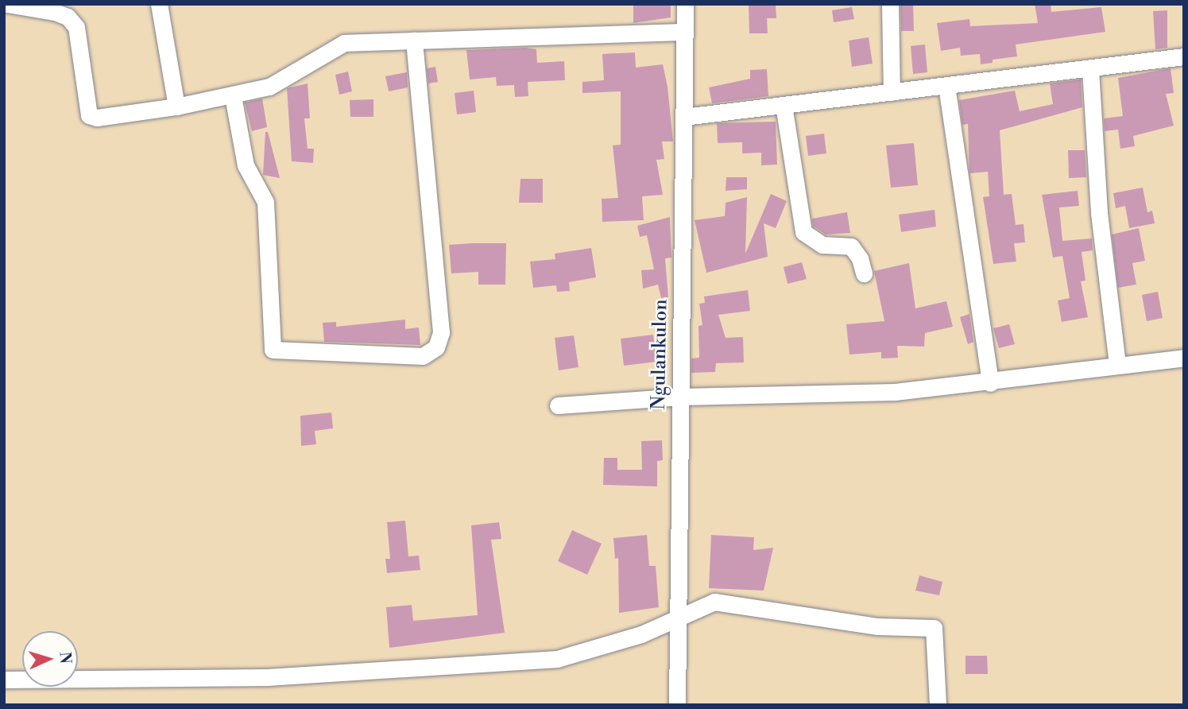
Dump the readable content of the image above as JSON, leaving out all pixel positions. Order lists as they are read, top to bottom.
{
  "streets": {
    "street": ["Ngulankulon"]
  },
  "north": "right"
}
